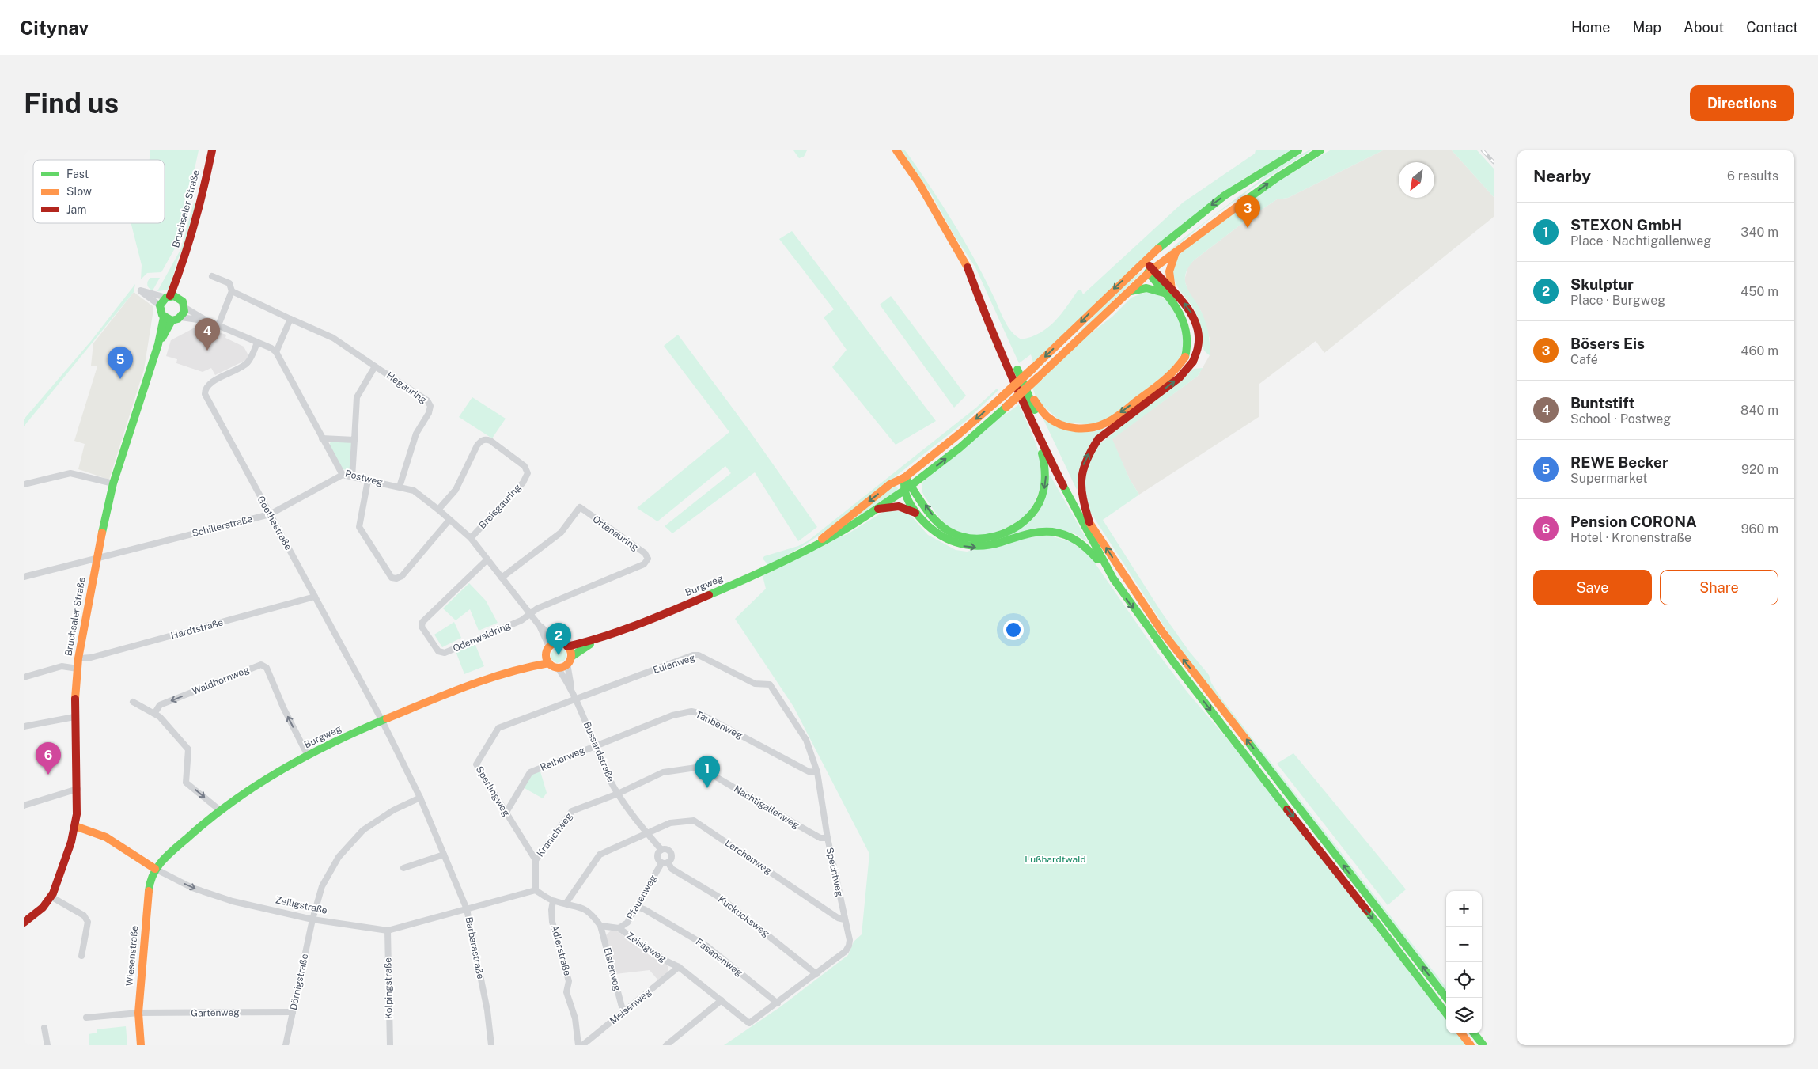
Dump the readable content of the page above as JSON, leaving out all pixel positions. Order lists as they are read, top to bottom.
{
  "streets": {
    "main road": [
      "Bruchsaler Straße",
      "Burgweg",
      "Zeiligstraße",
      "Wiesenstraße"
    ],
    "street": [
      "Hegauring",
      "Postweg",
      "Breisgauring",
      "Goethestraße",
      "Schillerstraße",
      "Ortenauring",
      "Hardtstraße",
      "Odenwaldring",
      "Eulenweg",
      "Waldhornweg",
      "Taubenweg",
      "Bussardstraße",
      "Reiherweg",
      "Sperlingweg",
      "Nachtigallenweg",
      "Kranichweg",
      "Lerchenweg",
      "Spechtweg",
      "Pfauenweg",
      "Kuckucksweg",
      "Zeisigweg",
      "Barbarastraße",
      "Adlerstraße",
      "Fasanenweg",
      "Elsterweg",
      "Dörnigstraße",
      "Kolpingstraße",
      "Meisenweg",
      "Gartenweg"
    ]
  },
  "crossings": [
    ["Bruchsaler Straße", "Schillerstraße"],
    ["Bruchsaler Straße", "Hardtstraße"],
    ["Bruchsaler Straße", "Zeiligstraße"],
    ["Hegauring", "Postweg"],
    ["Postweg", "Breisgauring"],
    ["Postweg", "Schillerstraße"],
    ["Postweg", "Ortenauring"],
    ["Postweg", "Burgweg"],
    ["Postweg", "Odenwaldring"],
    ["Postweg", "Bussardstraße"],
    ["Goethestraße", "Schillerstraße"],
    ["Goethestraße", "Burgweg"],
    ["Goethestraße", "Hardtstraße"],
    ["Goethestraße", "Barbarastraße"],
    ["Ortenauring", "Odenwaldring"],
    ["Burgweg", "Waldhornweg"],
    ["Burgweg", "Bussardstraße"],
    ["Burgweg", "Zeiligstraße"],
    ["Burgweg", "Barbarastraße"],
    ["Burgweg", "Wiesenstraße"],
    ["Eulenweg", "Bussardstraße"],
    ["Eulenweg", "Sperlingweg"],
    ["Eulenweg", "Spechtweg"],
    ["Taubenweg", "Bussardstraße"],
    ["Taubenweg", "Reiherweg"],
    ["Taubenweg", "Spechtweg"],
    ["Bussardstraße", "Reiherweg"],
    ["Bussardstraße", "Sperlingweg"],
    ["Bussardstraße", "Nachtigallenweg"],
    ["Bussardstraße", "Kranichweg"],
    ["Bussardstraße", "Lerchenweg"],
    ["Bussardstraße", "Pfauenweg"],
    ["Bussardstraße", "Kuckucksweg"],
    ["Reiherweg", "Sperlingweg"],
    ["Sperlingweg", "Kranichweg"],
    ["Nachtigallenweg", "Kranichweg"],
    ["Nachtigallenweg", "Spechtweg"],
    ["Lerchenweg", "Spechtweg"],
    ["Spechtweg", "Kuckucksweg"],
    ["Spechtweg", "Zeisigweg"],
    ["Spechtweg", "Fasanenweg"],
    ["Pfauenweg", "Kuckucksweg"],
    ["Pfauenweg", "Zeisigweg"],
    ["Pfauenweg", "Fasanenweg"],
    ["Zeiligstraße", "Barbarastraße"],
    ["Zeiligstraße", "Wiesenstraße"],
    ["Zeiligstraße", "Dörnigstraße"],
    ["Zeiligstraße", "Kolpingstraße"],
    ["Zeisigweg", "Elsterweg"],
    ["Zeisigweg", "Meisenweg"],
    ["Barbarastraße", "Dörnigstraße"],
    ["Wiesenstraße", "Gartenweg"],
    ["Elsterweg", "Meisenweg"],
    ["Dörnigstraße", "Gartenweg"]
  ],
  "parks": ["Lußhardtwald"],
  "legend": ["Fast", "Slow", "Jam"],
  "north": "bottom left",
  "page": {
    "header": "Citynav",
    "nav": [
      "Home",
      "Map",
      "About",
      "Contact"
    ],
    "buttons": [
      "Directions",
      ["Save", "Share"]
    ],
    "title": "Find us",
    "heading": ["Nearby", "6 results"],
    "pins": [
      "3",
      "4",
      "5",
      "2",
      "6",
      "1"
    ],
    "list": [
      {
        "mark": "1",
        "name": "STEXON GmbH",
        "note": "Place · Nachtigallenweg",
        "value": "340 m"
      },
      {
        "mark": "2",
        "name": "Skulptur",
        "note": "Place · Burgweg",
        "value": "450 m"
      },
      {
        "mark": "3",
        "name": "Bösers Eis",
        "note": "Café",
        "value": "460 m"
      },
      {
        "mark": "4",
        "name": "Buntstift",
        "note": "School · Postweg",
        "value": "840 m"
      },
      {
        "mark": "5",
        "name": "REWE Becker",
        "note": "Supermarket",
        "value": "920 m"
      },
      {
        "mark": "6",
        "name": "Pension CORONA",
        "note": "Hotel · Kronenstraße",
        "value": "960 m"
      }
    ],
    "map_buttons": ["+", "−"]
  }
}
